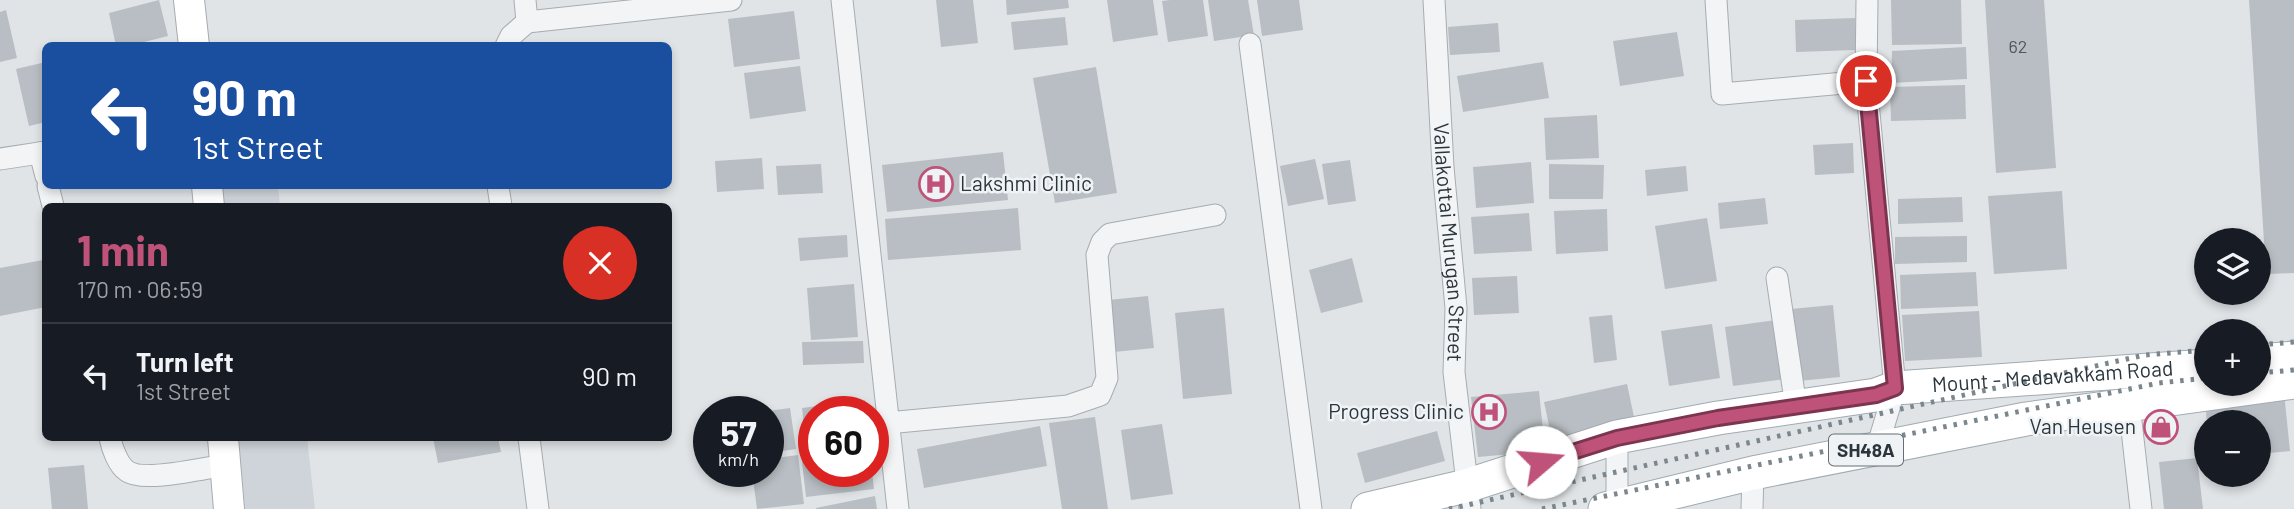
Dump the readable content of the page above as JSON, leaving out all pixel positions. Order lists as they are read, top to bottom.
{
  "streets": {
    "main road": ["Mount - Medavakkam Road", "SH48A"],
    "street": ["Vallakottai Murugan Street"]
  },
  "crossings": [
    ["Vallakottai Murugan Street", "Mount - Medavakkam Road"]
  ],
  "places": {
    "hospital": ["Lakshmi Clinic", "Progress Clinic"],
    "shop": ["Van Heusen"]
  },
  "house_numbers": ["62"],
  "page": {
    "turn": ["90 m", "1st Street"],
    "heading": ["1 min", "170 m · 06:59"],
    "map_buttons": ["+", "−"],
    "list": [
      {
        "name": "Turn left",
        "note": "1st Street",
        "value": "90 m"
      }
    ],
    "speed": "57 km/h",
    "limit": "60"
  }
}
